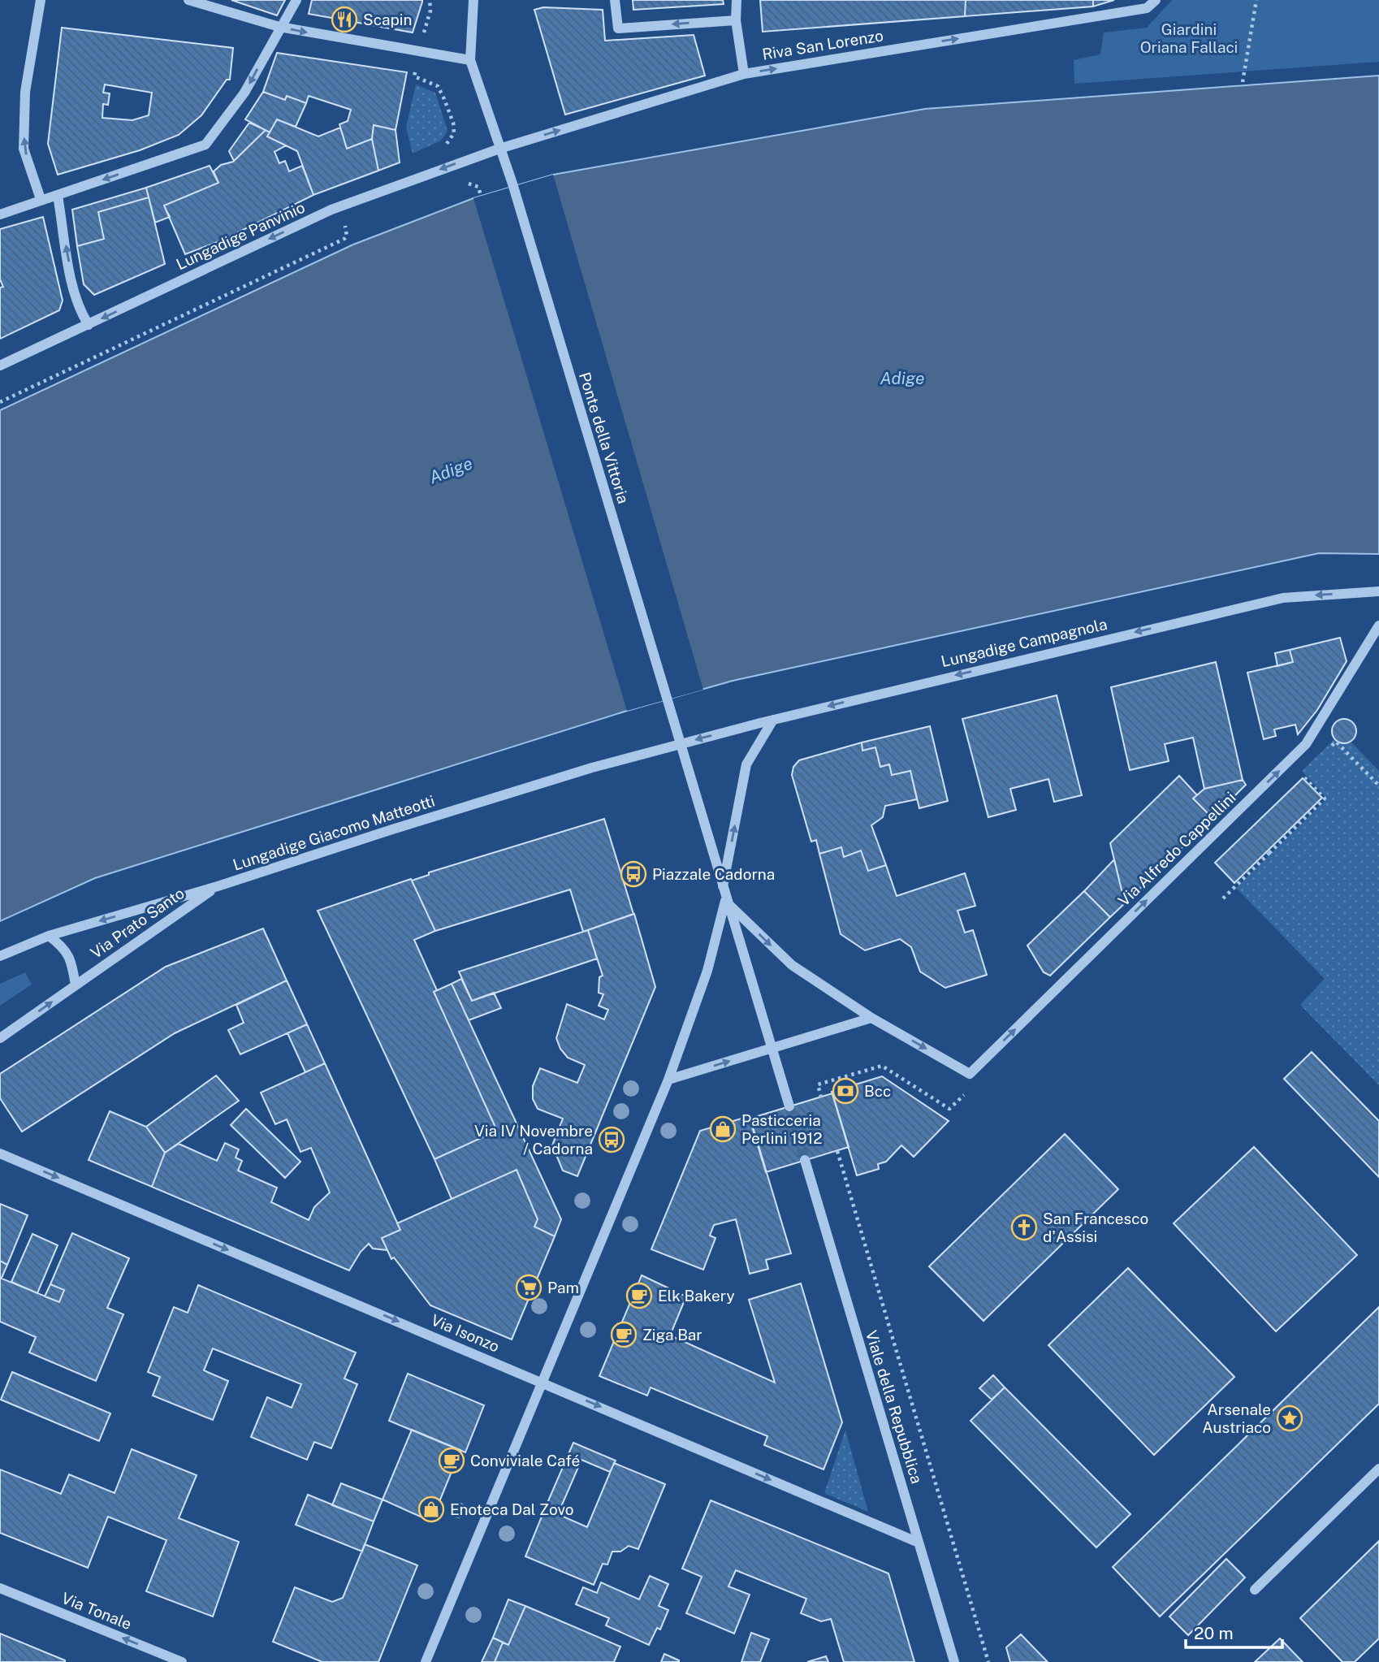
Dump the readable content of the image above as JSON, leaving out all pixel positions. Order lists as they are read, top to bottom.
{
  "streets": {
    "street": [
      "Riva San Lorenzo",
      "Lungadige Panvinio",
      "Ponte della Vittoria",
      "Lungadige Campagnola",
      "Lungadige Giacomo Matteotti",
      "Via Alfredo Cappellini",
      "Via Prato Santo",
      "Via Isonzo",
      "Viale della Repubblica",
      "Via Tonale"
    ]
  },
  "crossings": [
    ["Riva San Lorenzo", "Lungadige Panvinio"],
    ["Riva San Lorenzo", "Ponte della Vittoria"],
    ["Lungadige Panvinio", "Ponte della Vittoria"],
    ["Ponte della Vittoria", "Lungadige Campagnola"],
    ["Ponte della Vittoria", "Lungadige Giacomo Matteotti"],
    ["Lungadige Campagnola", "Lungadige Giacomo Matteotti"],
    ["Lungadige Giacomo Matteotti", "Via Prato Santo"],
    ["Via Isonzo", "Viale della Repubblica"]
  ],
  "one_way": [
    "Riva San Lorenzo",
    "Lungadige Panvinio",
    "Lungadige Campagnola",
    "Via Alfredo Cappellini",
    "Via Isonzo",
    "Via Tonale"
  ],
  "water": ["Adige"],
  "parks": ["Giardini Oriana Fallaci"],
  "places": {
    "restaurant": ["Scapin"],
    "bus stop": ["Piazzale Cadorna", "Via IV Novembre / Cadorna"],
    "bank": ["Bcc"],
    "shop": ["Pasticceria Perlini 1912", "Enoteca Dal Zovo"],
    "church": ["San Francesco d'Assisi"],
    "supermarket": ["Pam"],
    "cafe": ["Elk Bakery", "Ziga Bar", "Conviviale Café"],
    "place": ["Arsenale Austriaco"]
  },
  "scale_bar": "20 m"
}
